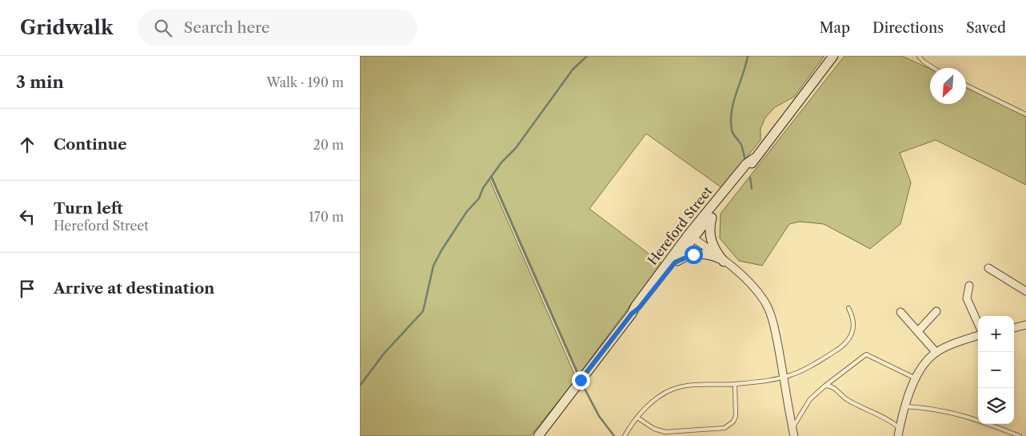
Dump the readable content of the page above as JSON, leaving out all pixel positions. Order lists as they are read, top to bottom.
{
  "streets": {
    "main road": ["Hereford Street"]
  },
  "north": "bottom left",
  "page": {
    "header": "Gridwalk",
    "search": "Search here",
    "nav": ["Map", "Directions", "Saved"],
    "heading": ["3 min", "Walk · 190 m"],
    "list": [
      ["Continue", "20 m"],
      ["Turn left", "Hereford Street", "170 m"],
      "Arrive at destination"
    ],
    "map_buttons": ["+", "−"]
  }
}
